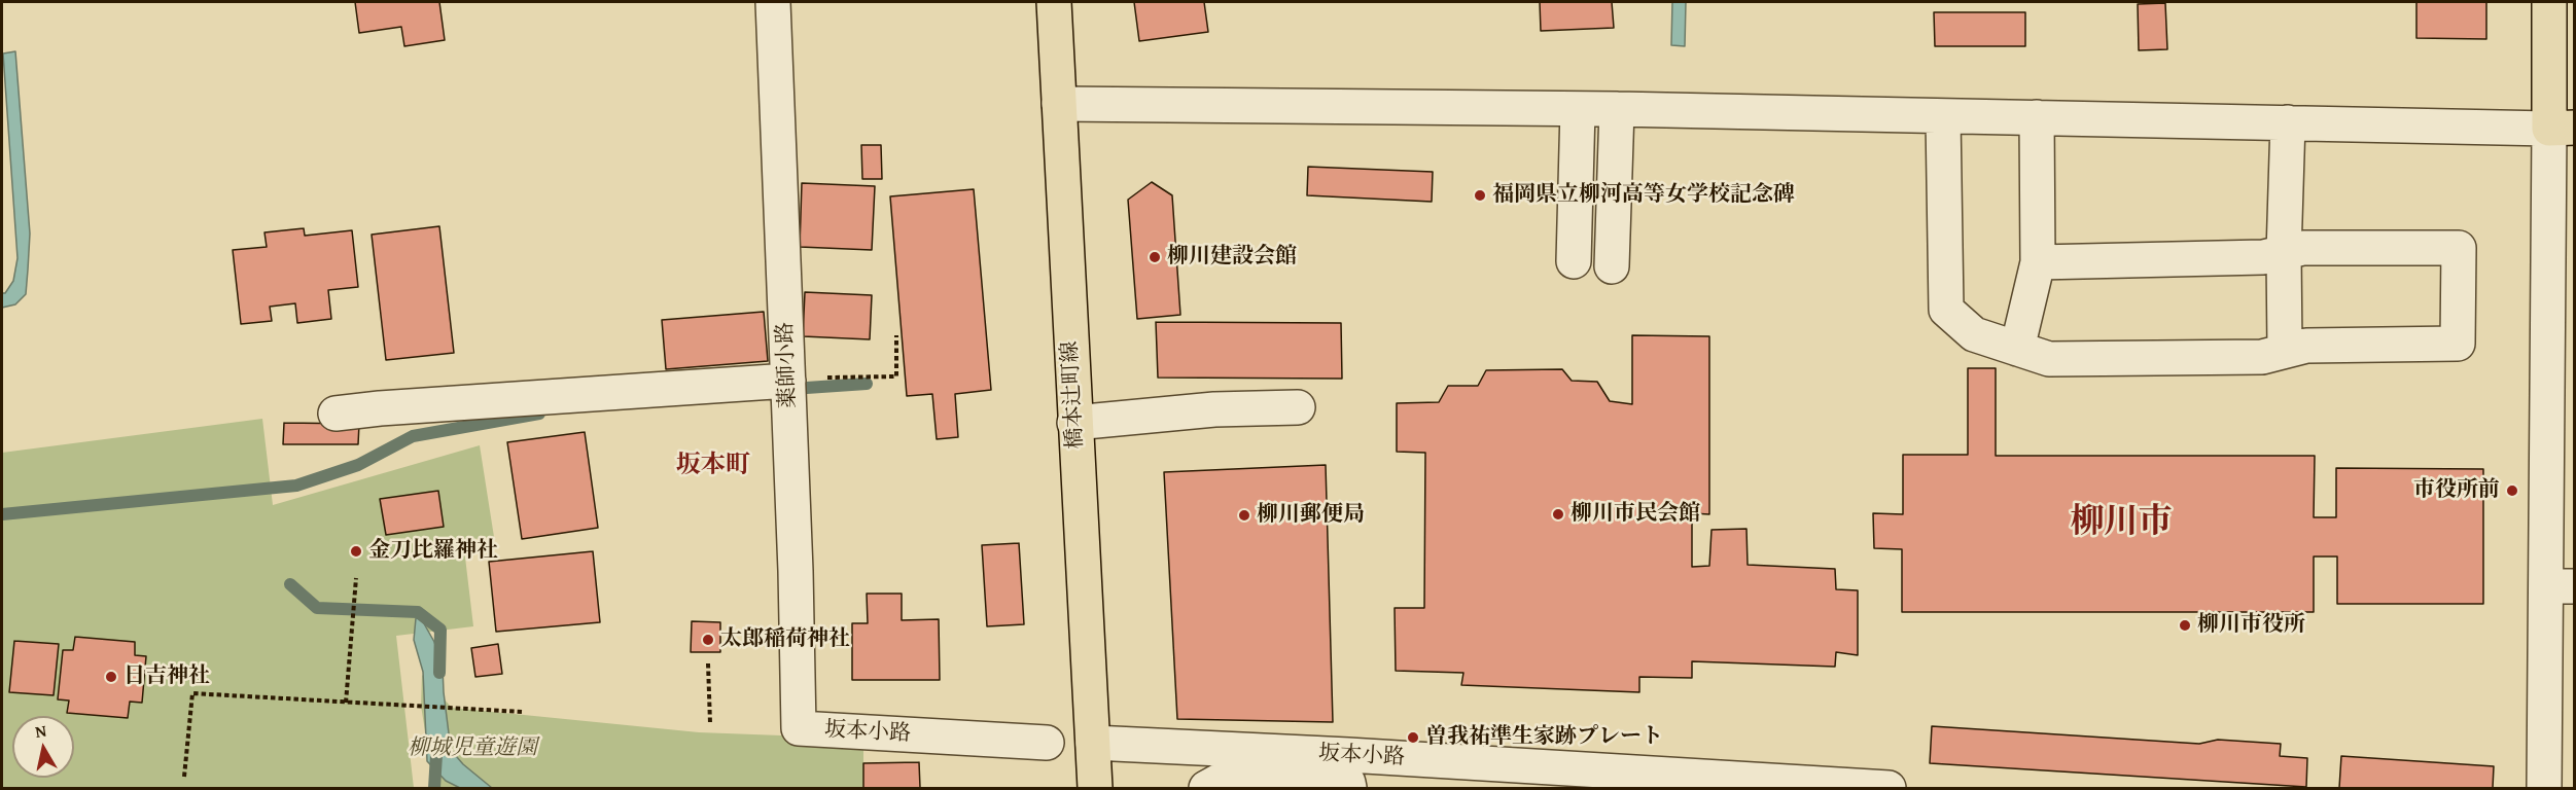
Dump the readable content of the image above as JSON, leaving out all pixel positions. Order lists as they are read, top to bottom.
{
  "streets": {
    "main road": ["橋本辻町線"],
    "street": ["薬師小路", "坂本小路"]
  },
  "crossings": [
    ["薬師小路", "坂本小路"],
    ["橋本辻町線", "坂本小路"]
  ],
  "districts": ["坂本町", "柳川市"],
  "parks": ["柳城児童遊園"],
  "places": [
    "福岡県立柳河高等女学校記念碑",
    "柳川建設会館",
    "市役所前",
    "柳川市民会館",
    "柳川郵便局",
    "金刀比羅神社",
    "柳川市役所",
    "太郎稲荷神社",
    "日吉神社",
    "曽我祐準生家跡プレート"
  ],
  "north": "top"
}
